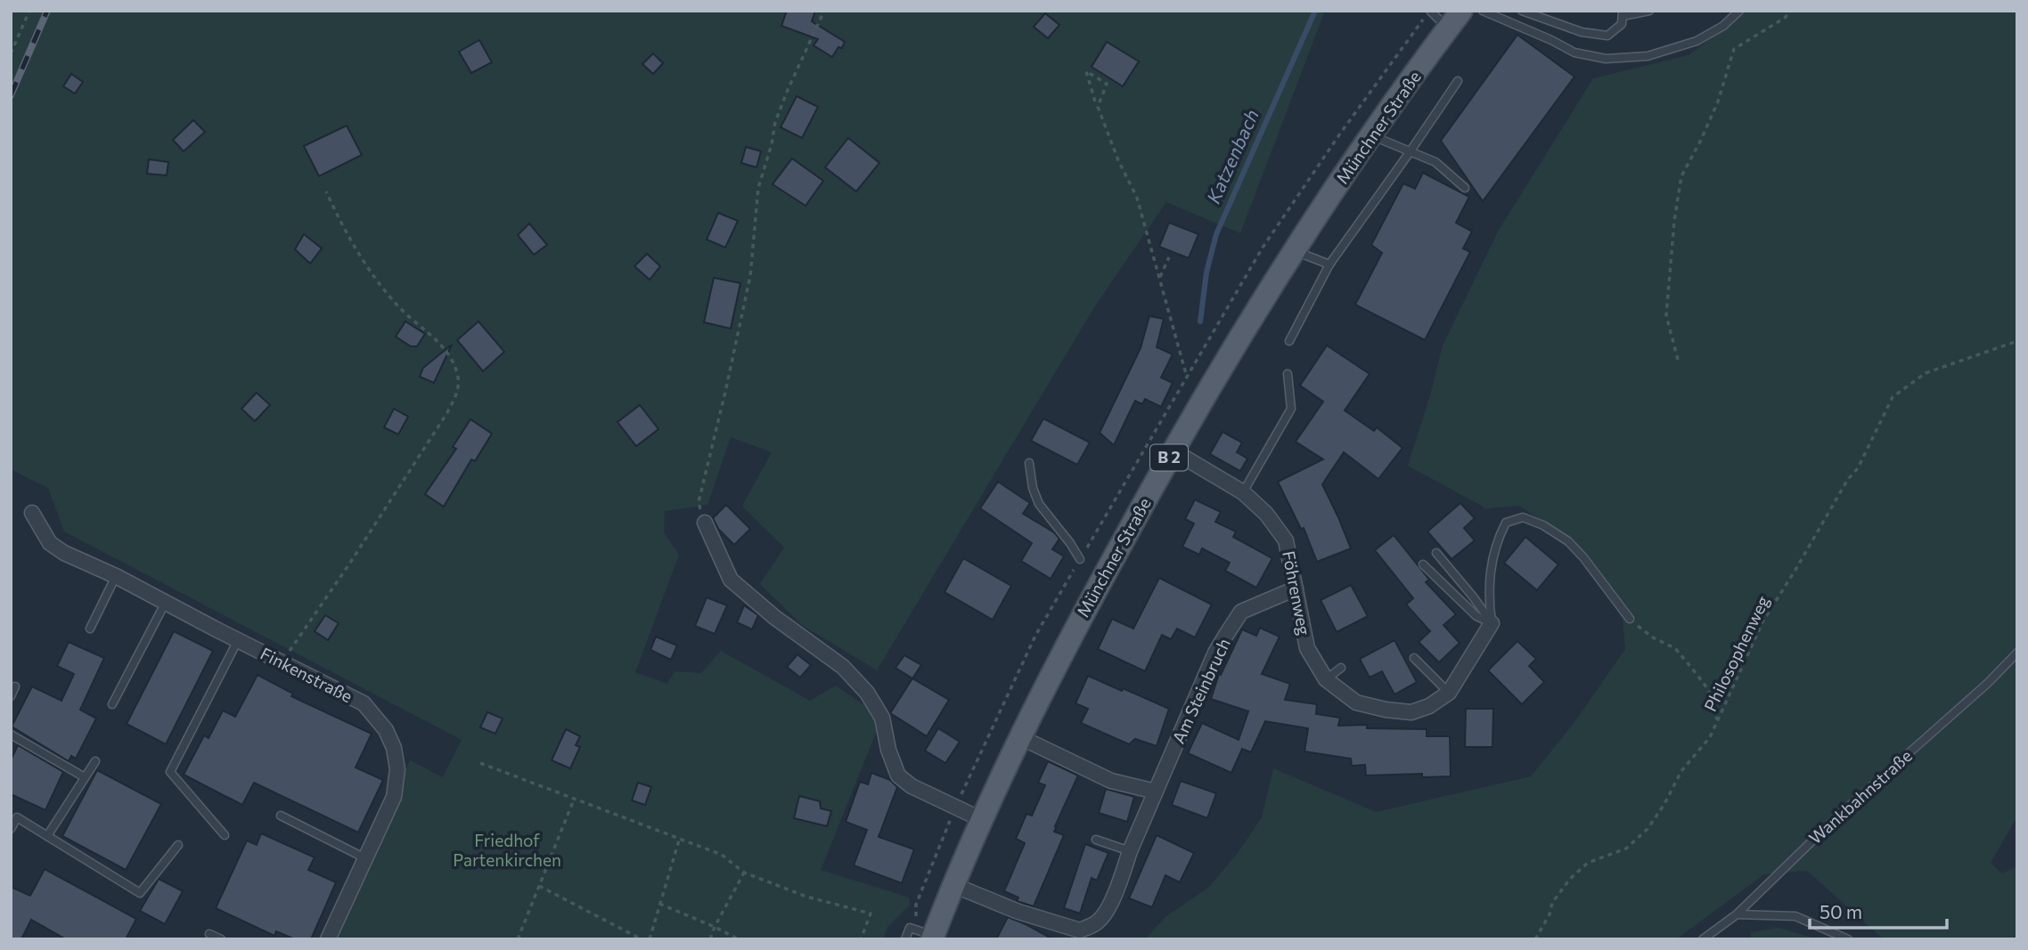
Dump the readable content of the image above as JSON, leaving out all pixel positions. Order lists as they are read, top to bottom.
{
  "streets": {
    "main road": ["Münchner Straße", "B 2"],
    "street": ["Föhrenweg", "Finkenstraße", "Am Steinbruch"],
    "lane": ["Wankbahnstraße"],
    "path": ["Philosophenweg"]
  },
  "crossings": [
    ["Münchner Straße", "Föhrenweg"],
    ["Münchner Straße", "Am Steinbruch"],
    ["Föhrenweg", "Am Steinbruch"]
  ],
  "water": ["Katzenbach"],
  "parks": ["Friedhof Partenkirchen"],
  "scale_bar": "50 m"
}
